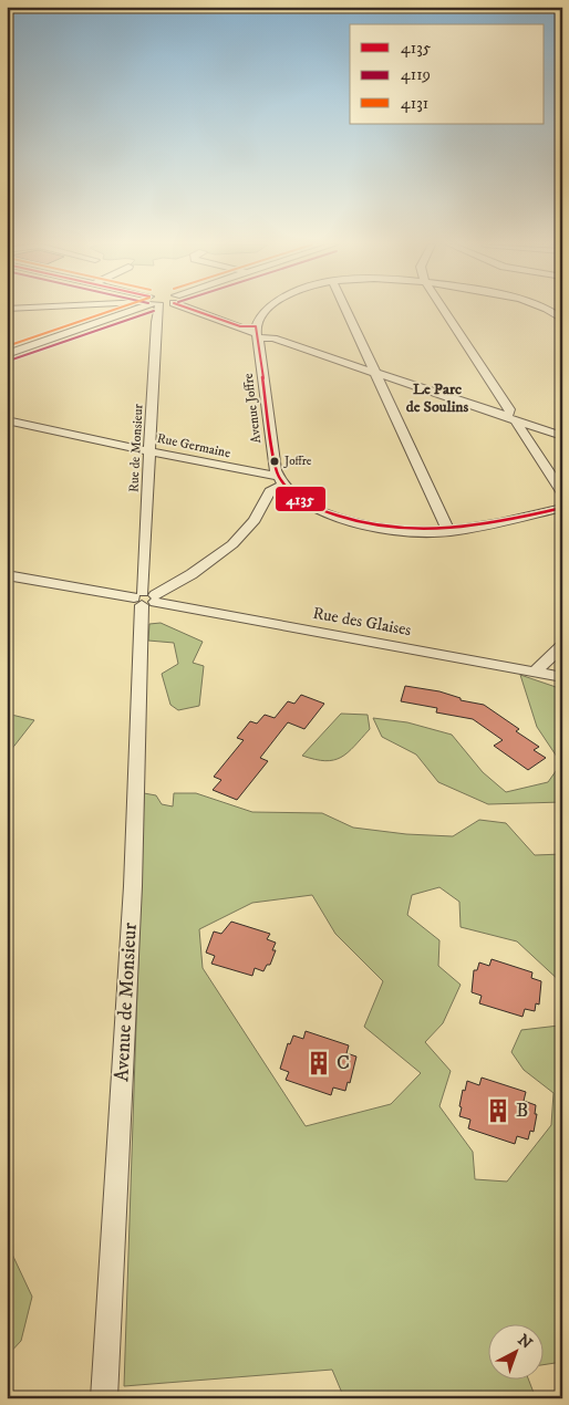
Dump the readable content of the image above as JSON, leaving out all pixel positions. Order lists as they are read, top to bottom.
{
  "streets": {
    "street": [
      "Avenue Joffre",
      "Rue Germaine",
      "Rue de Monsieur",
      "Rue des Glaises",
      "Avenue de Monsieur"
    ]
  },
  "crossings": [
    ["Avenue Joffre", "Rue Germaine"],
    ["Rue Germaine", "Rue de Monsieur"],
    ["Rue de Monsieur", "Rue des Glaises"],
    ["Rue de Monsieur", "Avenue de Monsieur"],
    ["Rue des Glaises", "Avenue de Monsieur"]
  ],
  "districts": ["Le Parc de Soulins"],
  "places": {
    "other": ["Joffre"],
    "building": ["C", "B"]
  },
  "lines": ["transit line 4135", "transit line 4131", "transit line 4119"],
  "legend": ["4135", "4119", "4131"],
  "north": "top right"
}
